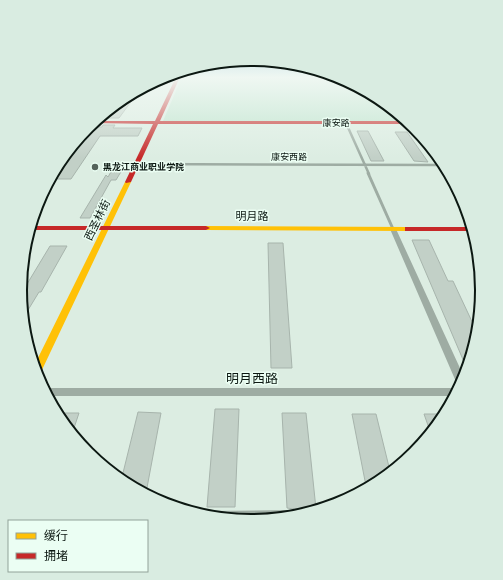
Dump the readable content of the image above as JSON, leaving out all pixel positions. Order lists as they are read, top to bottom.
{
  "streets": {
    "street": [
      "康安路",
      "明月路",
      "西圣林街",
      "明月西路"
    ],
    "lane": ["康安西路"]
  },
  "crossings": [
    ["康安路", "西圣林街"],
    ["康安西路", "西圣林街"],
    ["明月路", "西圣林街"]
  ],
  "places": ["黑龙江商业职业学院"],
  "legend": ["缓行", "拥堵"]
}
